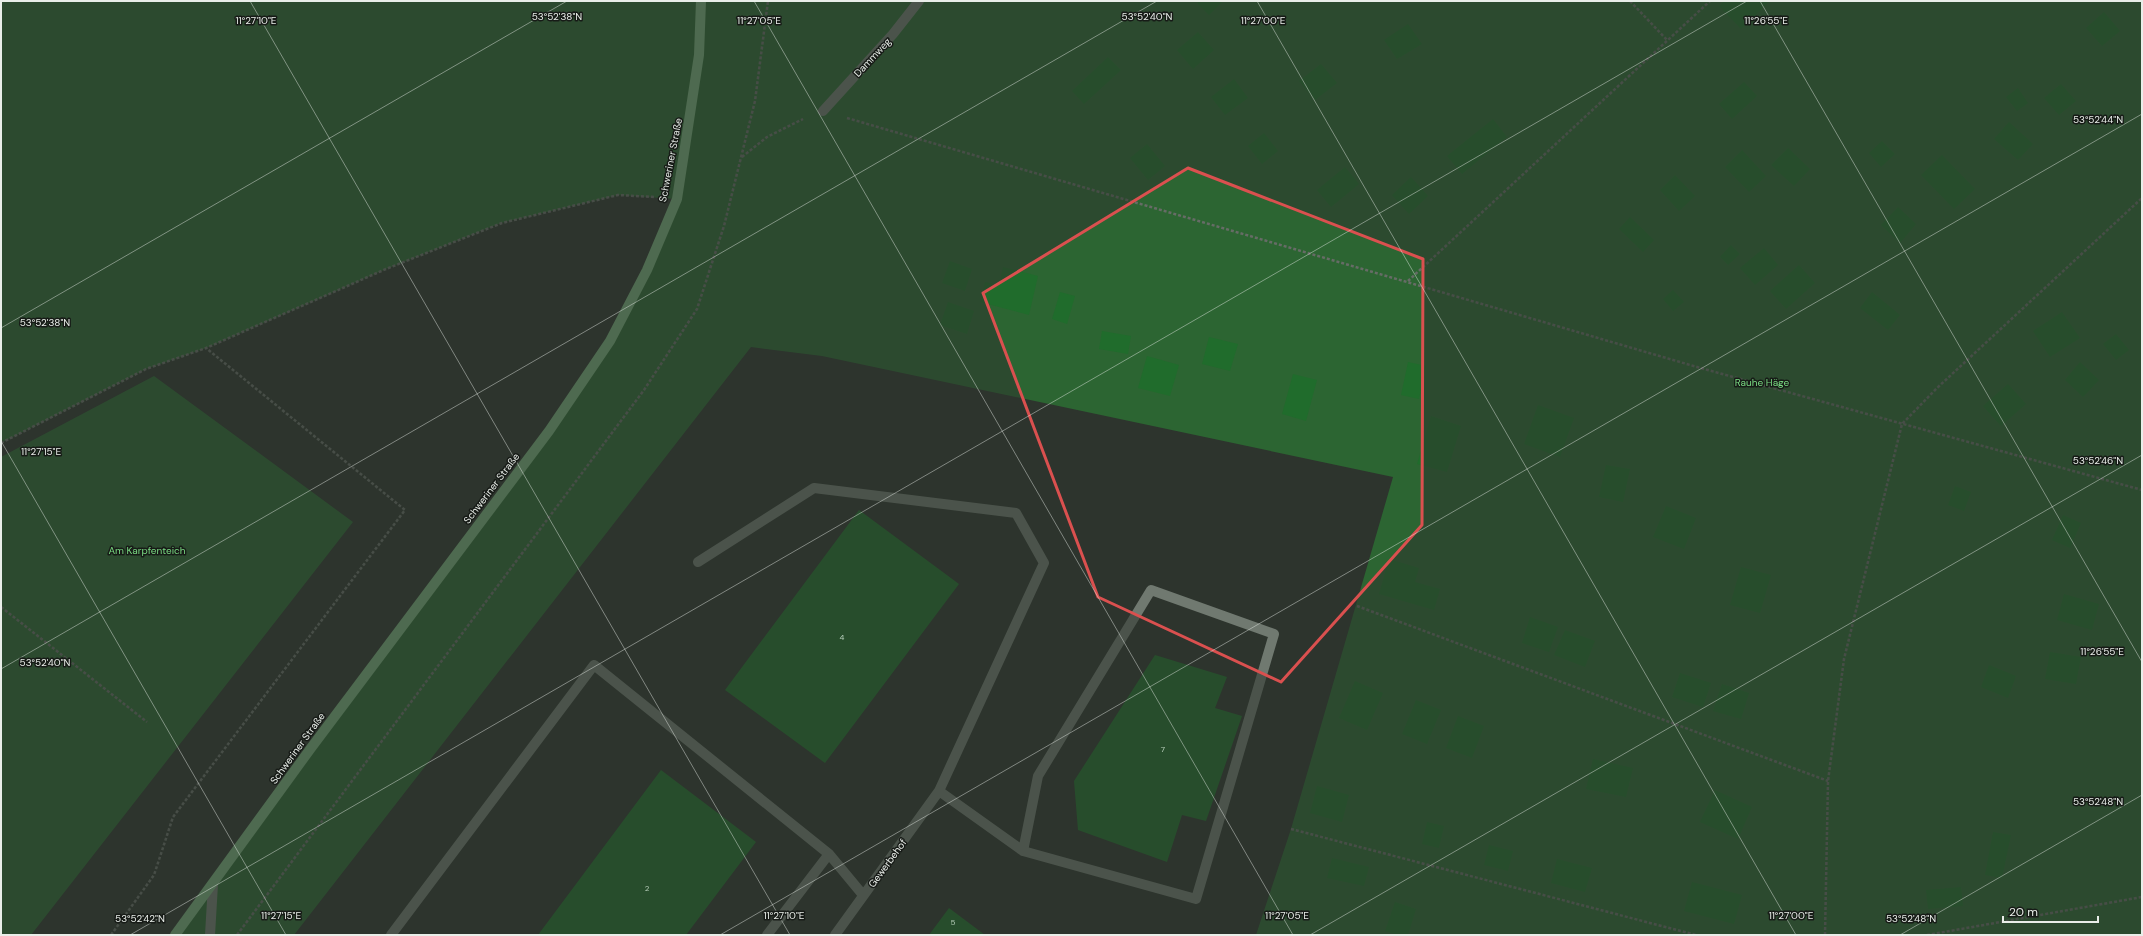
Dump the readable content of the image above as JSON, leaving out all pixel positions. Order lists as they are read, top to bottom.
{
  "streets": {
    "main road": ["Schweriner Straße"],
    "street": ["Dammweg", "Gewerbehof"]
  },
  "parks": ["Rauhe Häge", "Am Karpfenteich"],
  "house_numbers": [
    "4",
    "7",
    "2",
    "5"
  ],
  "scale_bar": "20 m",
  "coordinates": [
    "53°52'38\"N",
    "53°52'40\"N",
    "11°27'10\"E",
    "11°27'05\"E",
    "11°27'00\"E",
    "11°26'55\"E",
    "53°52'44\"N",
    "11°27'15\"E",
    "53°52'46\"N",
    "53°52'48\"N",
    "53°52'42\"N"
  ]
}
